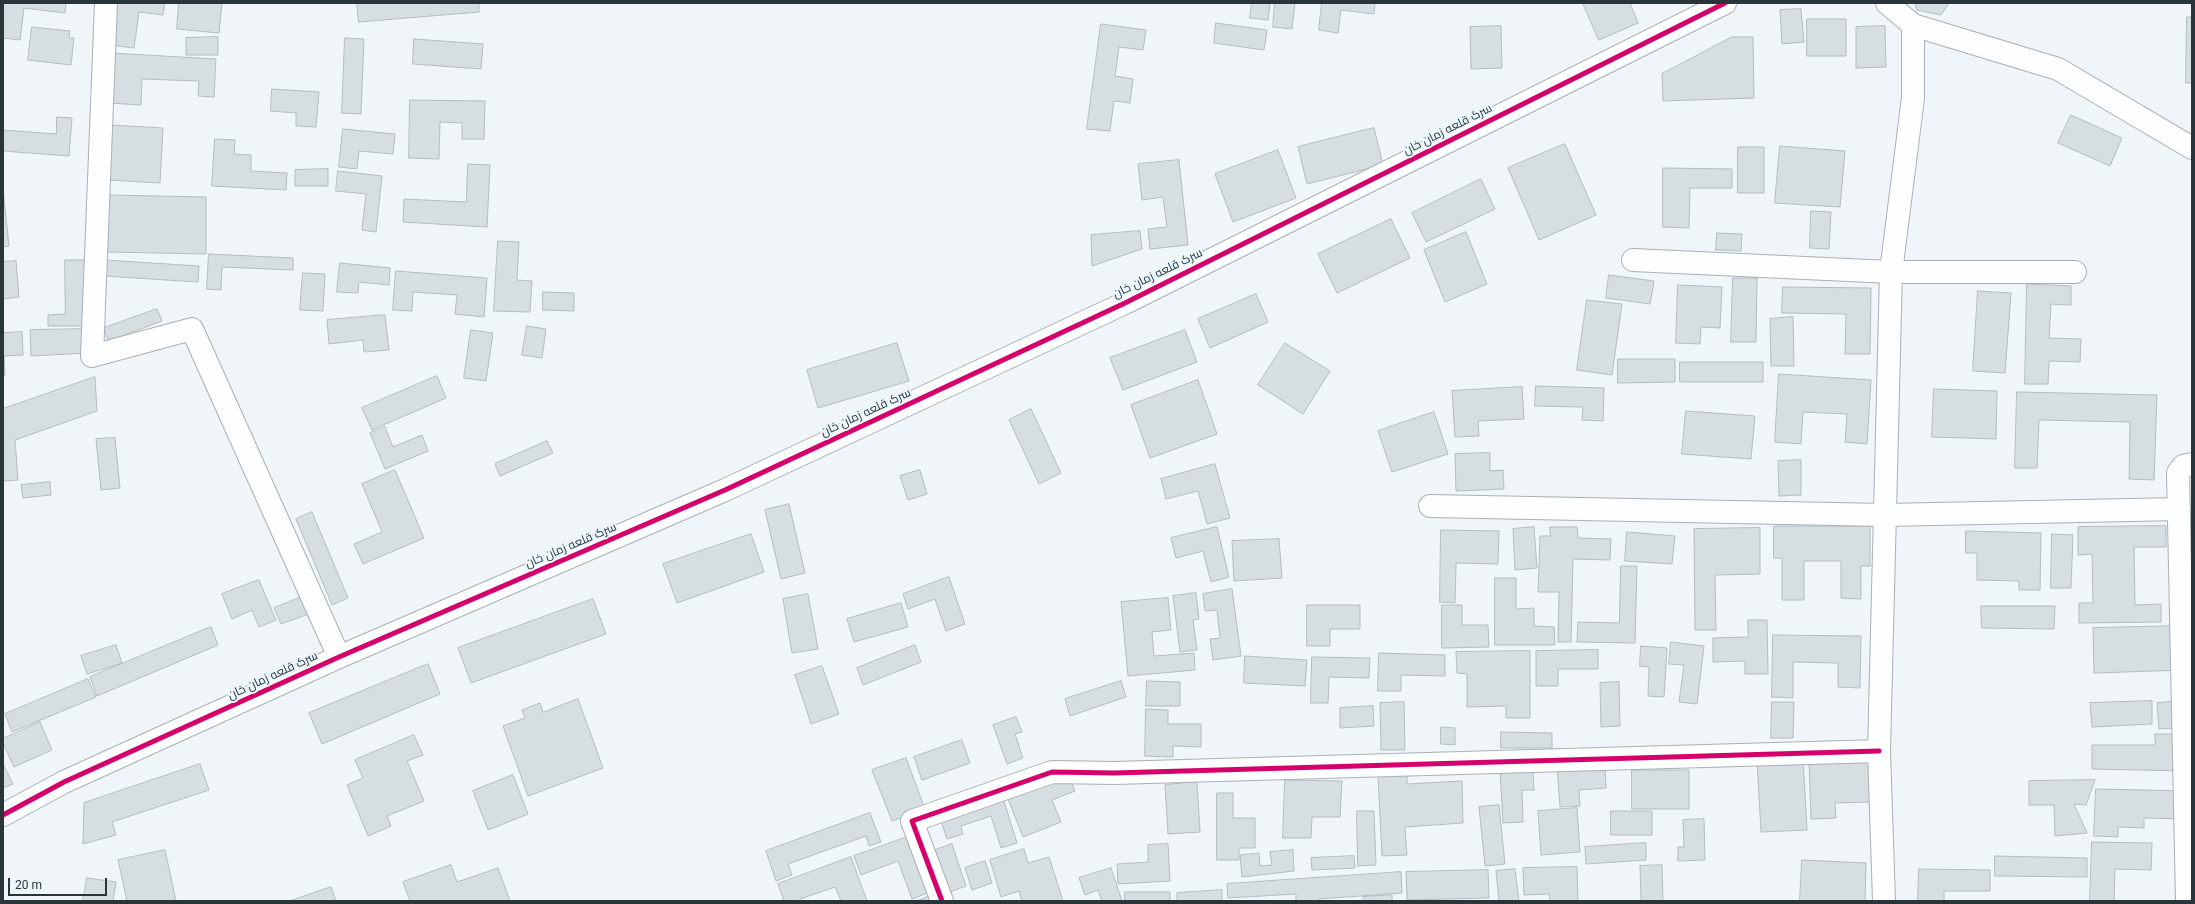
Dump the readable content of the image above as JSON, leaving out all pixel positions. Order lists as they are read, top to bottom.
{
  "streets": {
    "street": ["سرک قلعه زمان خان"]
  },
  "scale_bar": "20 m"
}
